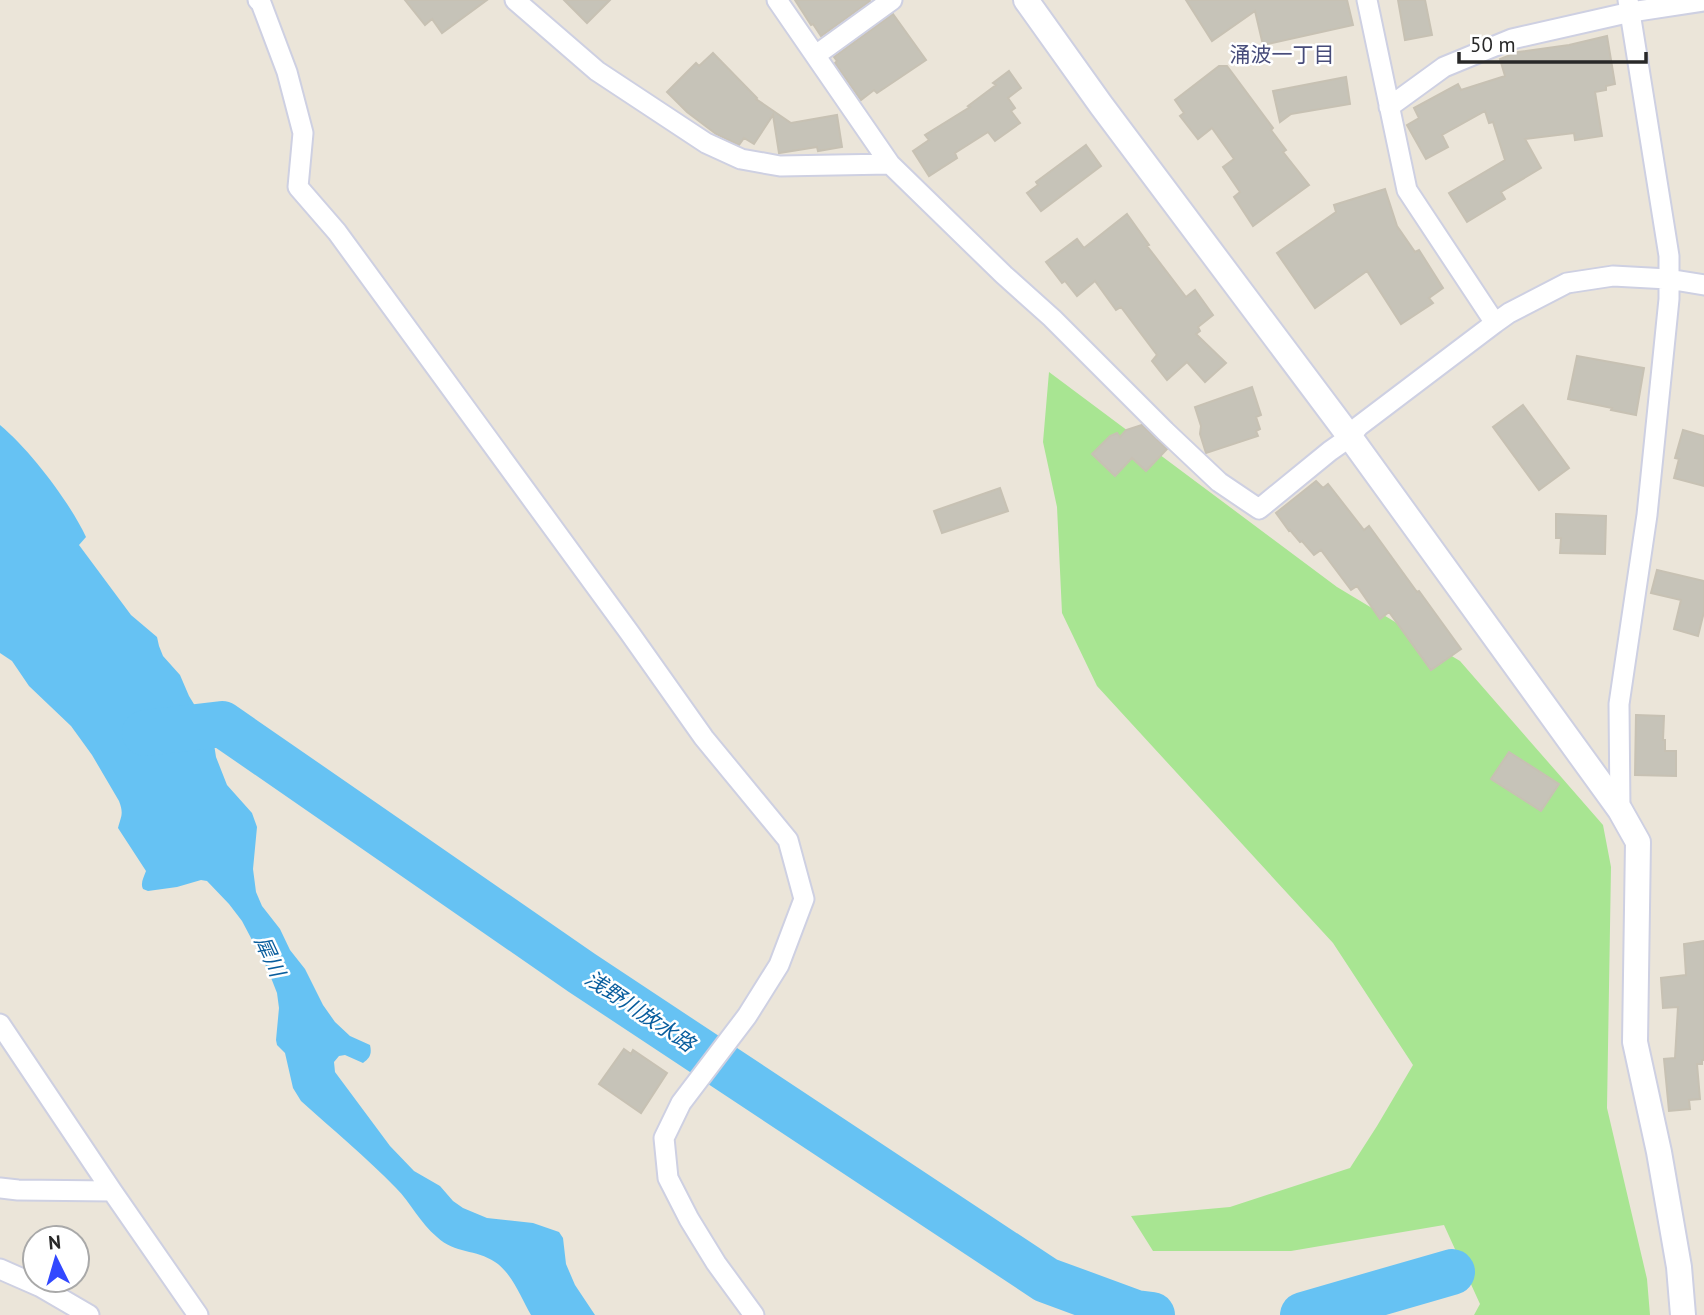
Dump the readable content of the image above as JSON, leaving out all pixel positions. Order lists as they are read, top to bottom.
{
  "districts": ["涌波一丁目"],
  "water": ["犀川", "浅野川放水路"],
  "scale_bar": "50 m",
  "north": "top"
}
